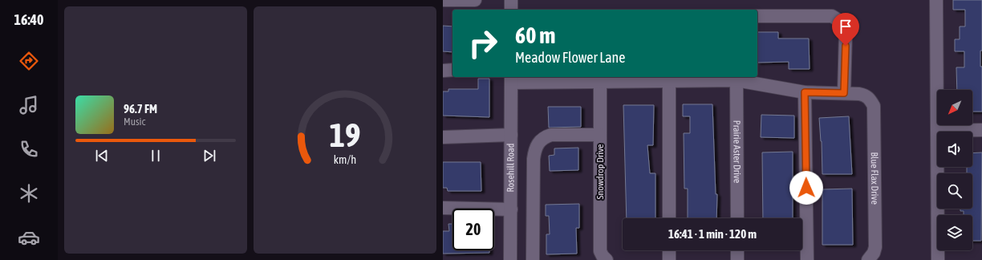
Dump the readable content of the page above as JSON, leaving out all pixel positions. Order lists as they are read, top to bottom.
{
  "streets": {
    "street": [
      "Prairie Aster Drive",
      "Rosehill Road",
      "Snowdrop Drive",
      "Blue Flax Drive"
    ]
  },
  "north": "bottom left",
  "page": {
    "tabs": "16:40",
    "turn": ["60 m", "Meadow Flower Lane"],
    "song": ["96.7 FM", "Music"],
    "limit": "20",
    "trip": "16:41 · 1 min · 120 m",
    "gauge": ["19", "km/h"]
  }
}
